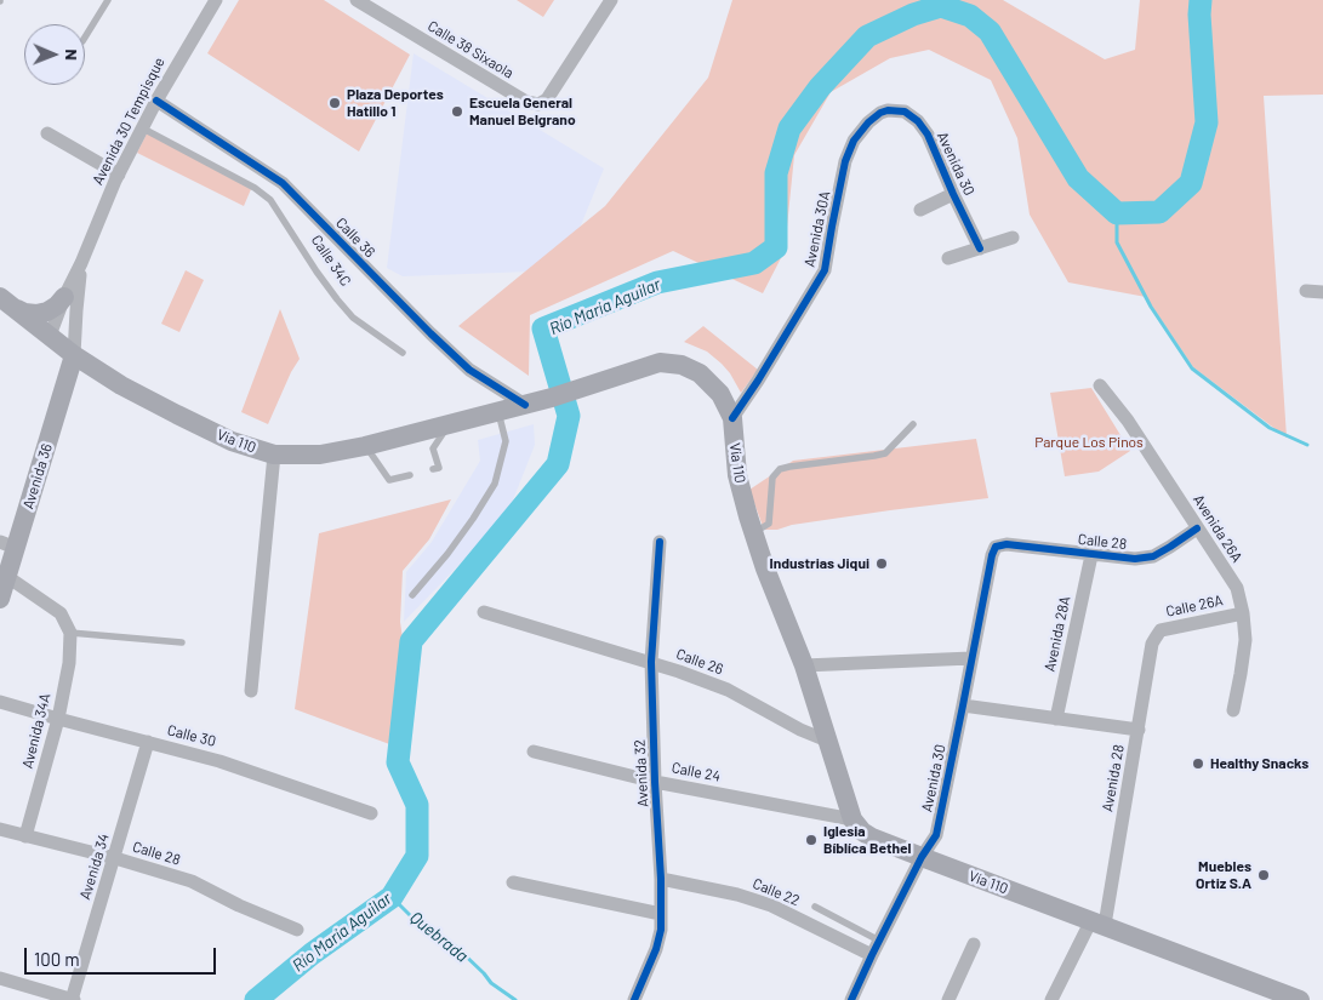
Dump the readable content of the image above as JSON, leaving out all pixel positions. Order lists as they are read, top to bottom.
{
  "streets": {
    "main road": ["Vía 110", "Avenida 36"],
    "street": [
      "Calle 38 Sixaola",
      "Avenida 30 Tempisque",
      "Avenida 30",
      "Avenida 30A",
      "Calle 36",
      "Avenida 26A",
      "Calle 28",
      "Calle 26A",
      "Avenida 28A",
      "Calle 26",
      "Avenida 34A",
      "Calle 30",
      "Calle 24",
      "Avenida 32",
      "Avenida 28",
      "Avenida 34",
      "Calle 22"
    ],
    "lane": ["Calle 34C"]
  },
  "crossings": [
    ["Avenida 30 Tempisque", "Calle 36"],
    ["Avenida 30 Tempisque", "Calle 34C"],
    ["Avenida 30 Tempisque", "Vía 110"],
    ["Avenida 30 Tempisque", "Avenida 36"],
    ["Avenida 30", "Avenida 30A"],
    ["Avenida 30", "Vía 110"],
    ["Avenida 30", "Calle 28"],
    ["Avenida 30", "Calle 22"],
    ["Avenida 30A", "Vía 110"],
    ["Calle 36", "Vía 110"],
    ["Vía 110", "Avenida 36"],
    ["Vía 110", "Calle 26"],
    ["Vía 110", "Calle 24"],
    ["Vía 110", "Avenida 28"],
    ["Avenida 26A", "Calle 28"],
    ["Avenida 26A", "Calle 26A"],
    ["Calle 28", "Avenida 28A"],
    ["Calle 28", "Avenida 34A"],
    ["Calle 28", "Avenida 34"],
    ["Calle 26A", "Avenida 28"],
    ["Calle 26", "Avenida 32"],
    ["Avenida 34A", "Calle 30"],
    ["Calle 30", "Avenida 34"],
    ["Calle 24", "Avenida 32"],
    ["Avenida 32", "Calle 22"]
  ],
  "water": ["Río María Aguilar", "Quebrada"],
  "parks": ["Parque Los Pinos"],
  "places": [
    "Plaza Deportes Hatillo 1",
    "Escuela General Manuel Belgrano",
    "Industrias Jiqui",
    "Healthy Snacks",
    "Iglesia Bíblíca Bethel",
    "Muebles Ortiz S.A"
  ],
  "scale_bar": "100 m",
  "north": "right"
}
